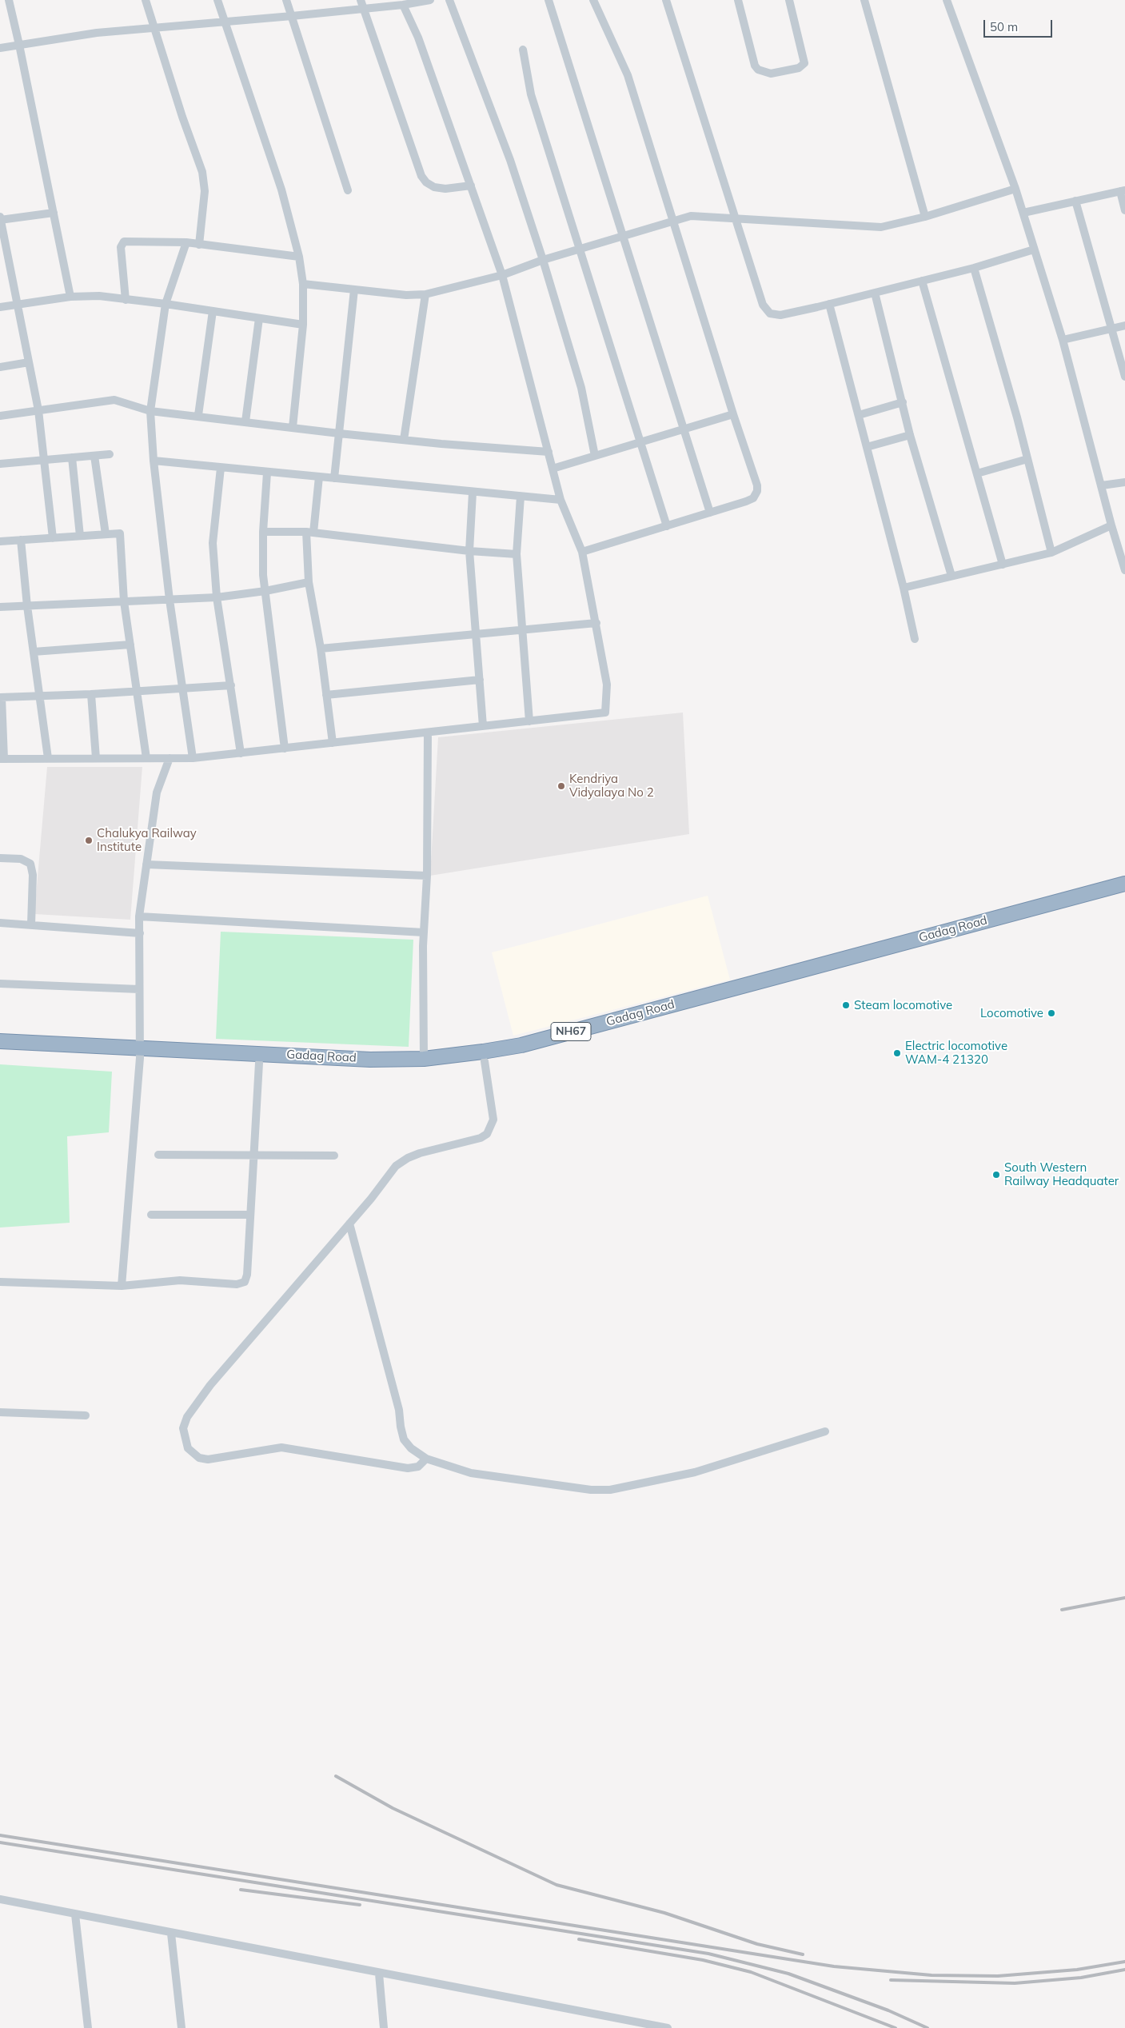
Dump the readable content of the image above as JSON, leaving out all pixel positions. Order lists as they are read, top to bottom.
{
  "streets": {
    "highway": ["Gadag Road", "NH67"]
  },
  "places": [
    "Kendriya Vidyalaya No 2",
    "Chalukya Railway Institute",
    "Steam locomotive",
    "Locomotive",
    "Electric locomotive WAM-4 21320",
    "South Western Railway Headquater"
  ],
  "scale_bar": "50 m"
}
